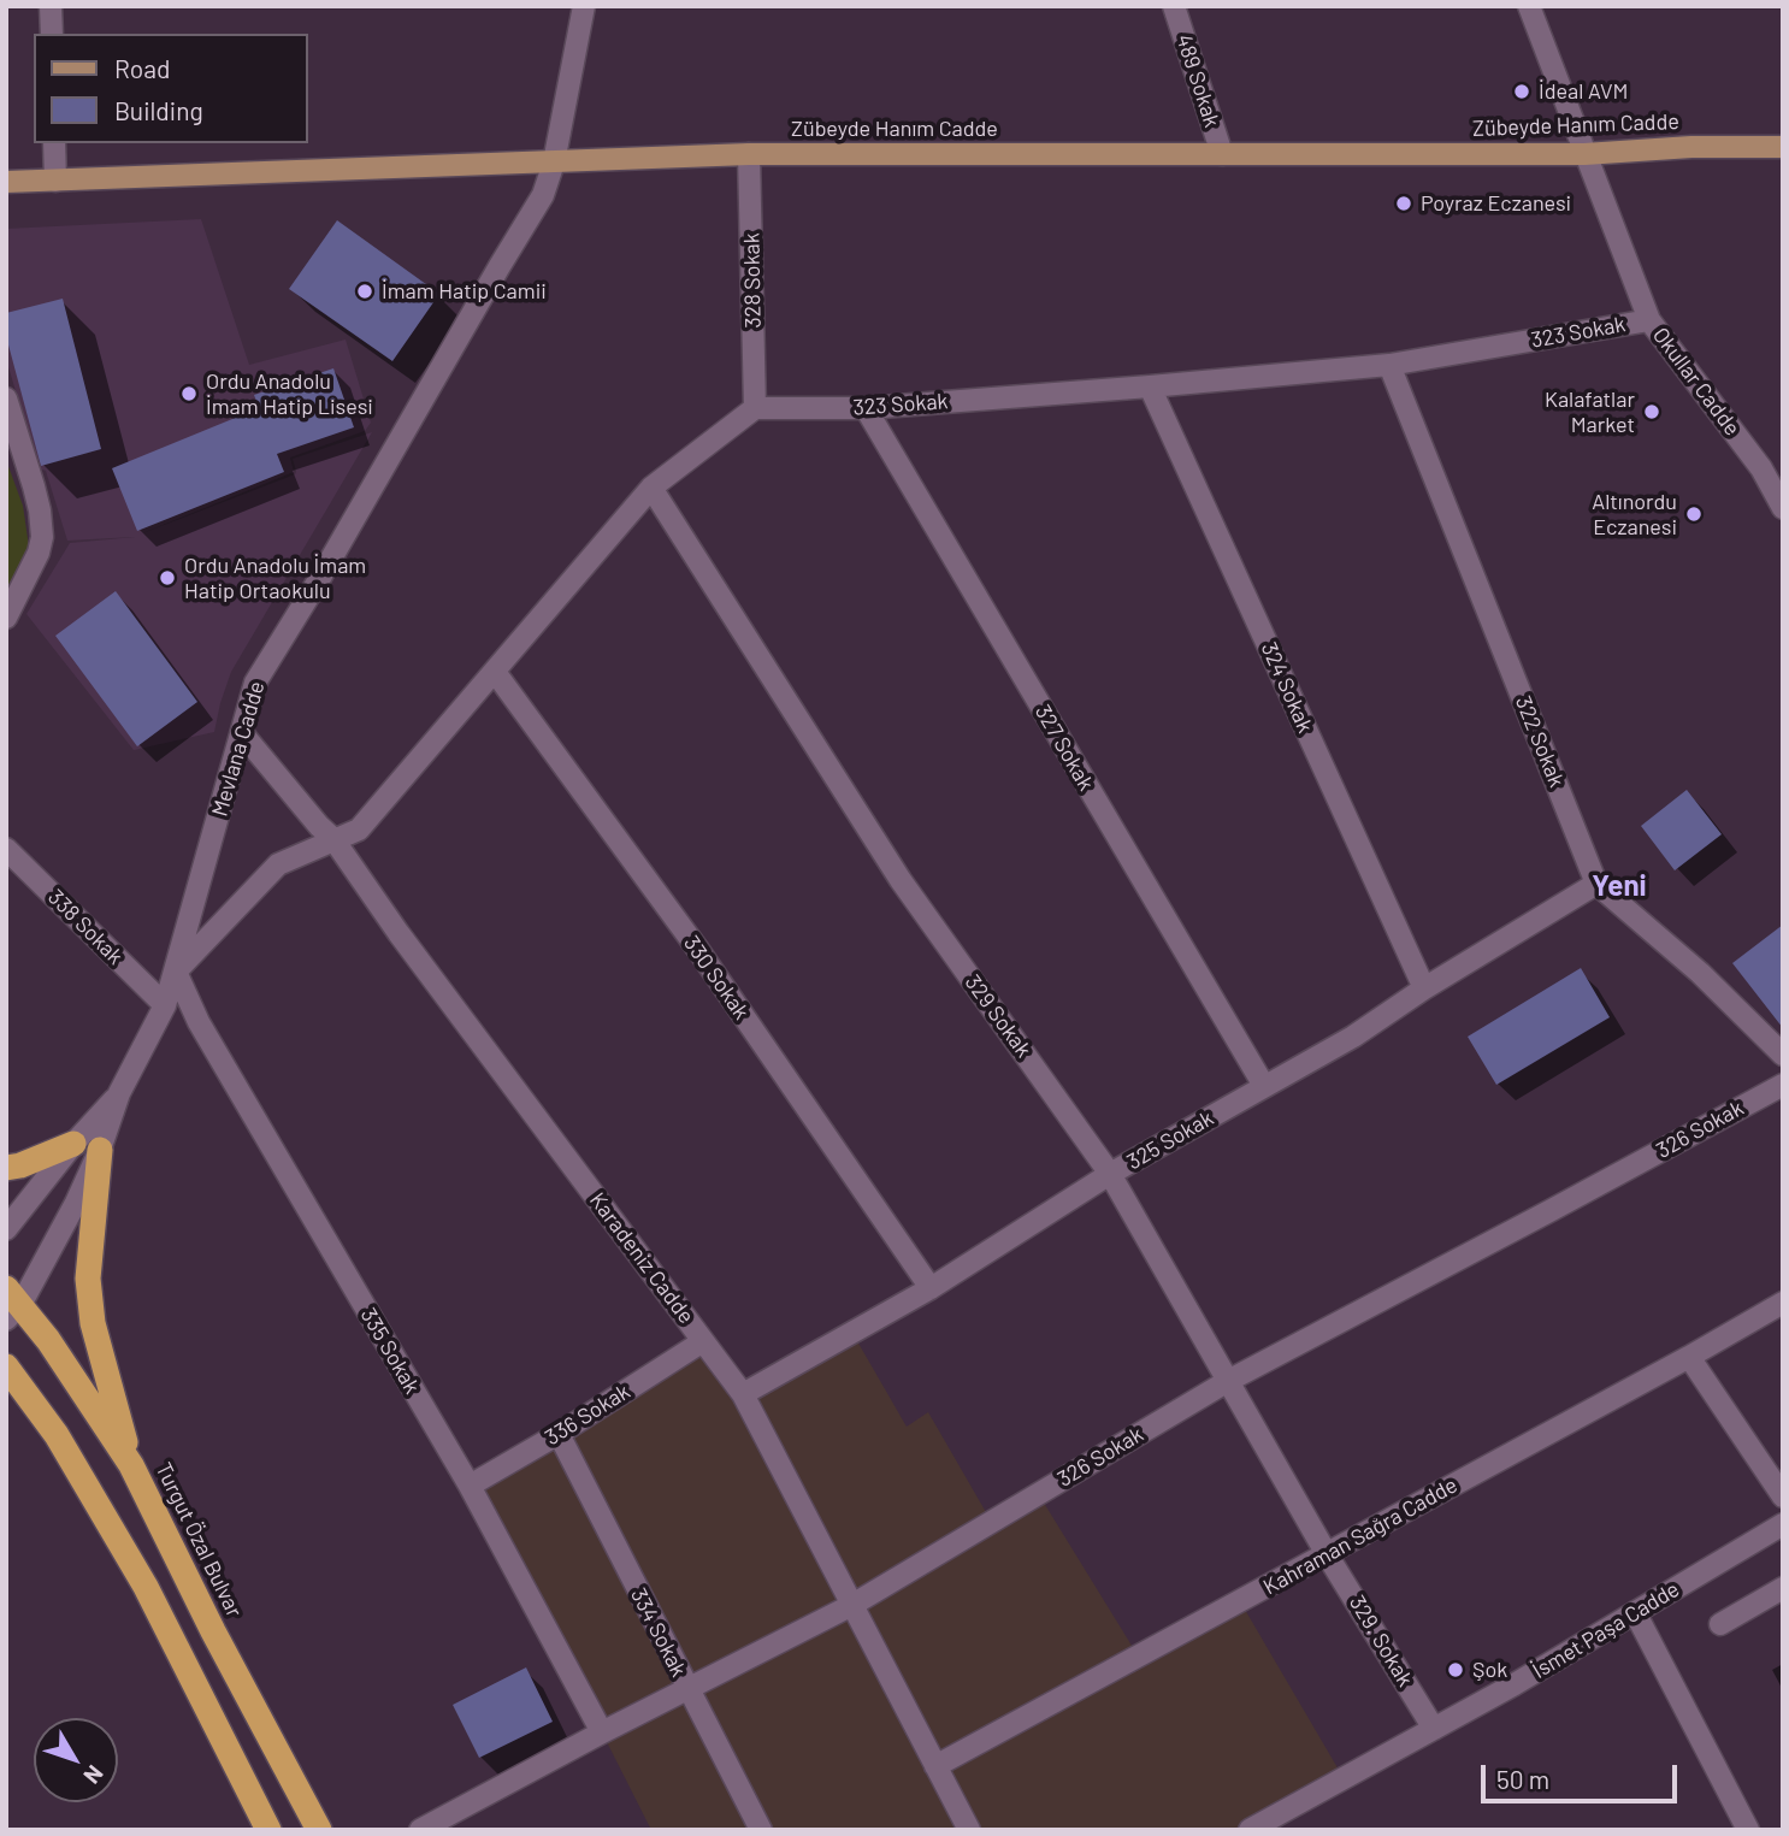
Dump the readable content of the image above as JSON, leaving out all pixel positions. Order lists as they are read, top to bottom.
{
  "streets": {
    "highway": ["Turgut Özal Bulvar"],
    "main road": ["Zübeyde Hanım Cadde"],
    "street": [
      "489 Sokak",
      "328 Sokak",
      "323 Sokak",
      "Okullar Cadde",
      "324 Sokak",
      "322 Sokak",
      "327 Sokak",
      "Mevlana Cadde",
      "338 Sokak",
      "330 Sokak",
      "329 Sokak",
      "326 Sokak",
      "325 Sokak",
      "Karadeniz Cadde",
      "335 Sokak",
      "336 Sokak",
      "Kahraman Sağra Cadde",
      "İsmet Paşa Cadde",
      "334 Sokak",
      "329. Sokak"
    ]
  },
  "crossings": [
    ["489 Sokak", "Zübeyde Hanım Cadde"],
    ["Zübeyde Hanım Cadde", "328 Sokak"],
    ["Zübeyde Hanım Cadde", "Okullar Cadde"],
    ["Zübeyde Hanım Cadde", "Mevlana Cadde"],
    ["328 Sokak", "323 Sokak"],
    ["323 Sokak", "Okullar Cadde"],
    ["323 Sokak", "324 Sokak"],
    ["323 Sokak", "322 Sokak"],
    ["323 Sokak", "327 Sokak"],
    ["324 Sokak", "325 Sokak"],
    ["322 Sokak", "325 Sokak"],
    ["327 Sokak", "325 Sokak"],
    ["Mevlana Cadde", "338 Sokak"],
    ["Mevlana Cadde", "Karadeniz Cadde"],
    ["Mevlana Cadde", "335 Sokak"],
    ["Mevlana Cadde", "Turgut Özal Bulvar"],
    ["330 Sokak", "325 Sokak"],
    ["329 Sokak", "326 Sokak"],
    ["329 Sokak", "325 Sokak"],
    ["329 Sokak", "Kahraman Sağra Cadde"],
    ["329 Sokak", "329. Sokak"],
    ["326 Sokak", "Karadeniz Cadde"],
    ["326 Sokak", "335 Sokak"],
    ["326 Sokak", "334 Sokak"],
    ["325 Sokak", "Karadeniz Cadde"],
    ["Karadeniz Cadde", "336 Sokak"],
    ["Karadeniz Cadde", "Kahraman Sağra Cadde"],
    ["335 Sokak", "336 Sokak"],
    ["336 Sokak", "334 Sokak"],
    ["Kahraman Sağra Cadde", "329. Sokak"],
    ["İsmet Paşa Cadde", "329. Sokak"]
  ],
  "districts": ["Yeni"],
  "places": [
    "İdeal AVM",
    "Poyraz Eczanesi",
    "İmam Hatip Camii",
    "Ordu Anadolu İmam Hatip Lisesi",
    "Kalafatlar Market",
    "Altınordu Eczanesi",
    "Ordu Anadolu İmam Hatip Ortaokulu",
    "Şok"
  ],
  "legend": ["Road", "Building"],
  "scale_bar": "50 m",
  "north": "bottom right"
}
